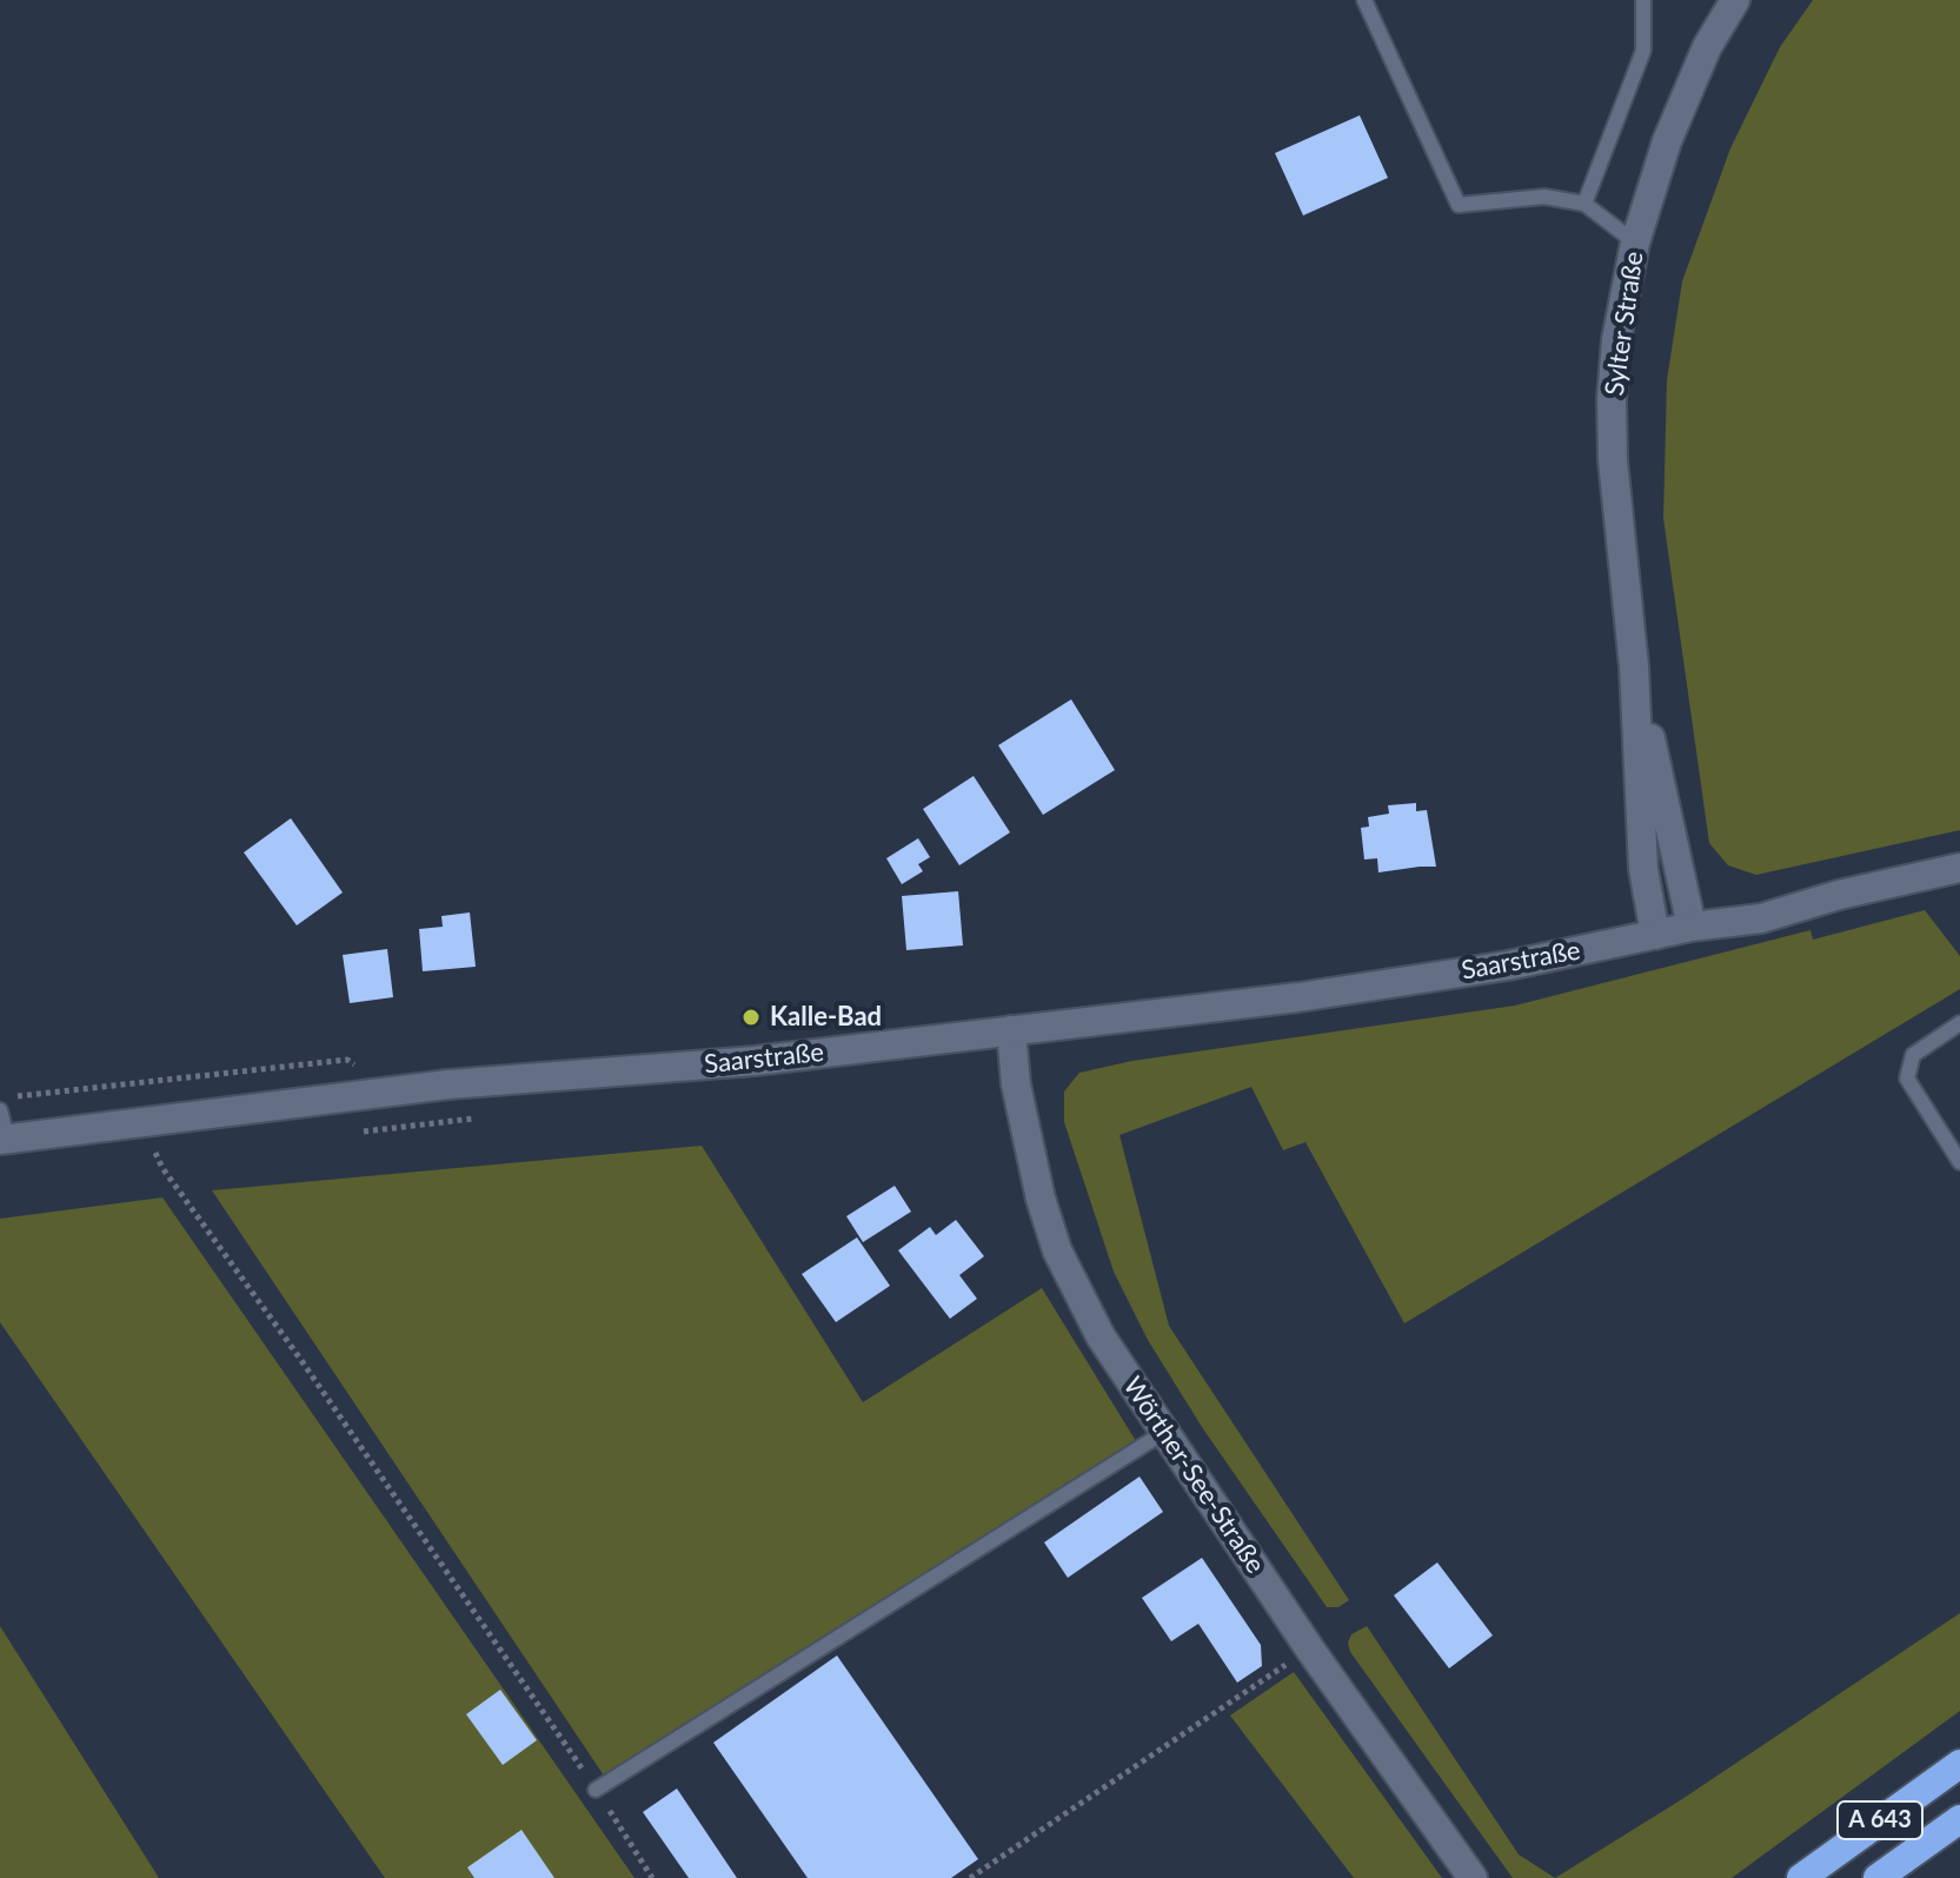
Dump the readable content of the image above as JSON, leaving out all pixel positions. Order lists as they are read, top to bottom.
{
  "streets": {
    "highway": ["A 643"],
    "street": ["Sylter Straße", "Saarstraße", "Wörther-See-Straße"]
  },
  "crossings": [
    ["Sylter Straße", "Saarstraße"],
    ["Saarstraße", "Wörther-See-Straße"]
  ],
  "places": ["Kalle-Bad"]
}
